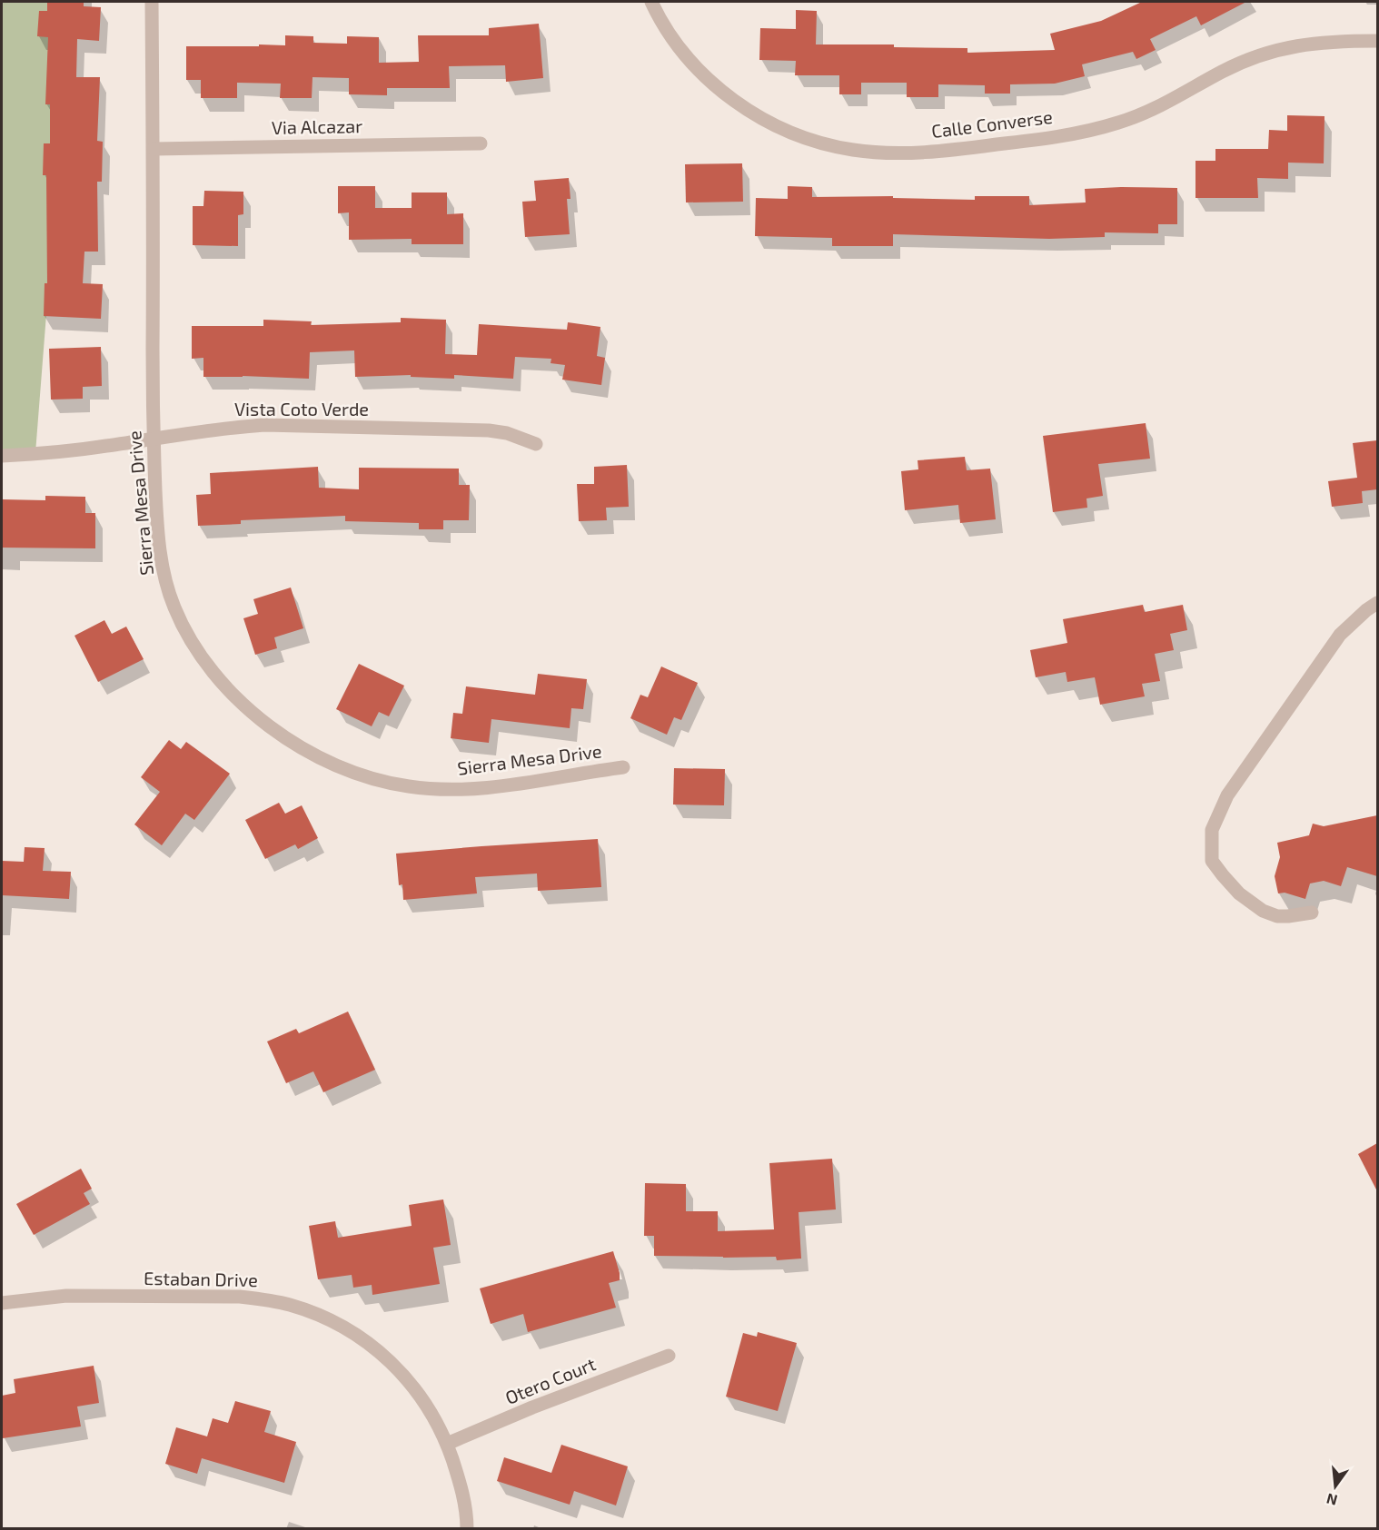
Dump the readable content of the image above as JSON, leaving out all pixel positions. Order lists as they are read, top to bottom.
{
  "streets": {
    "street": [
      "Calle Converse",
      "Via Alcazar",
      "Vista Coto Verde",
      "Sierra Mesa Drive",
      "Estaban Drive",
      "Otero Court"
    ]
  },
  "crossings": [
    ["Via Alcazar", "Sierra Mesa Drive"],
    ["Vista Coto Verde", "Sierra Mesa Drive"],
    ["Estaban Drive", "Otero Court"]
  ],
  "north": "bottom"
}
